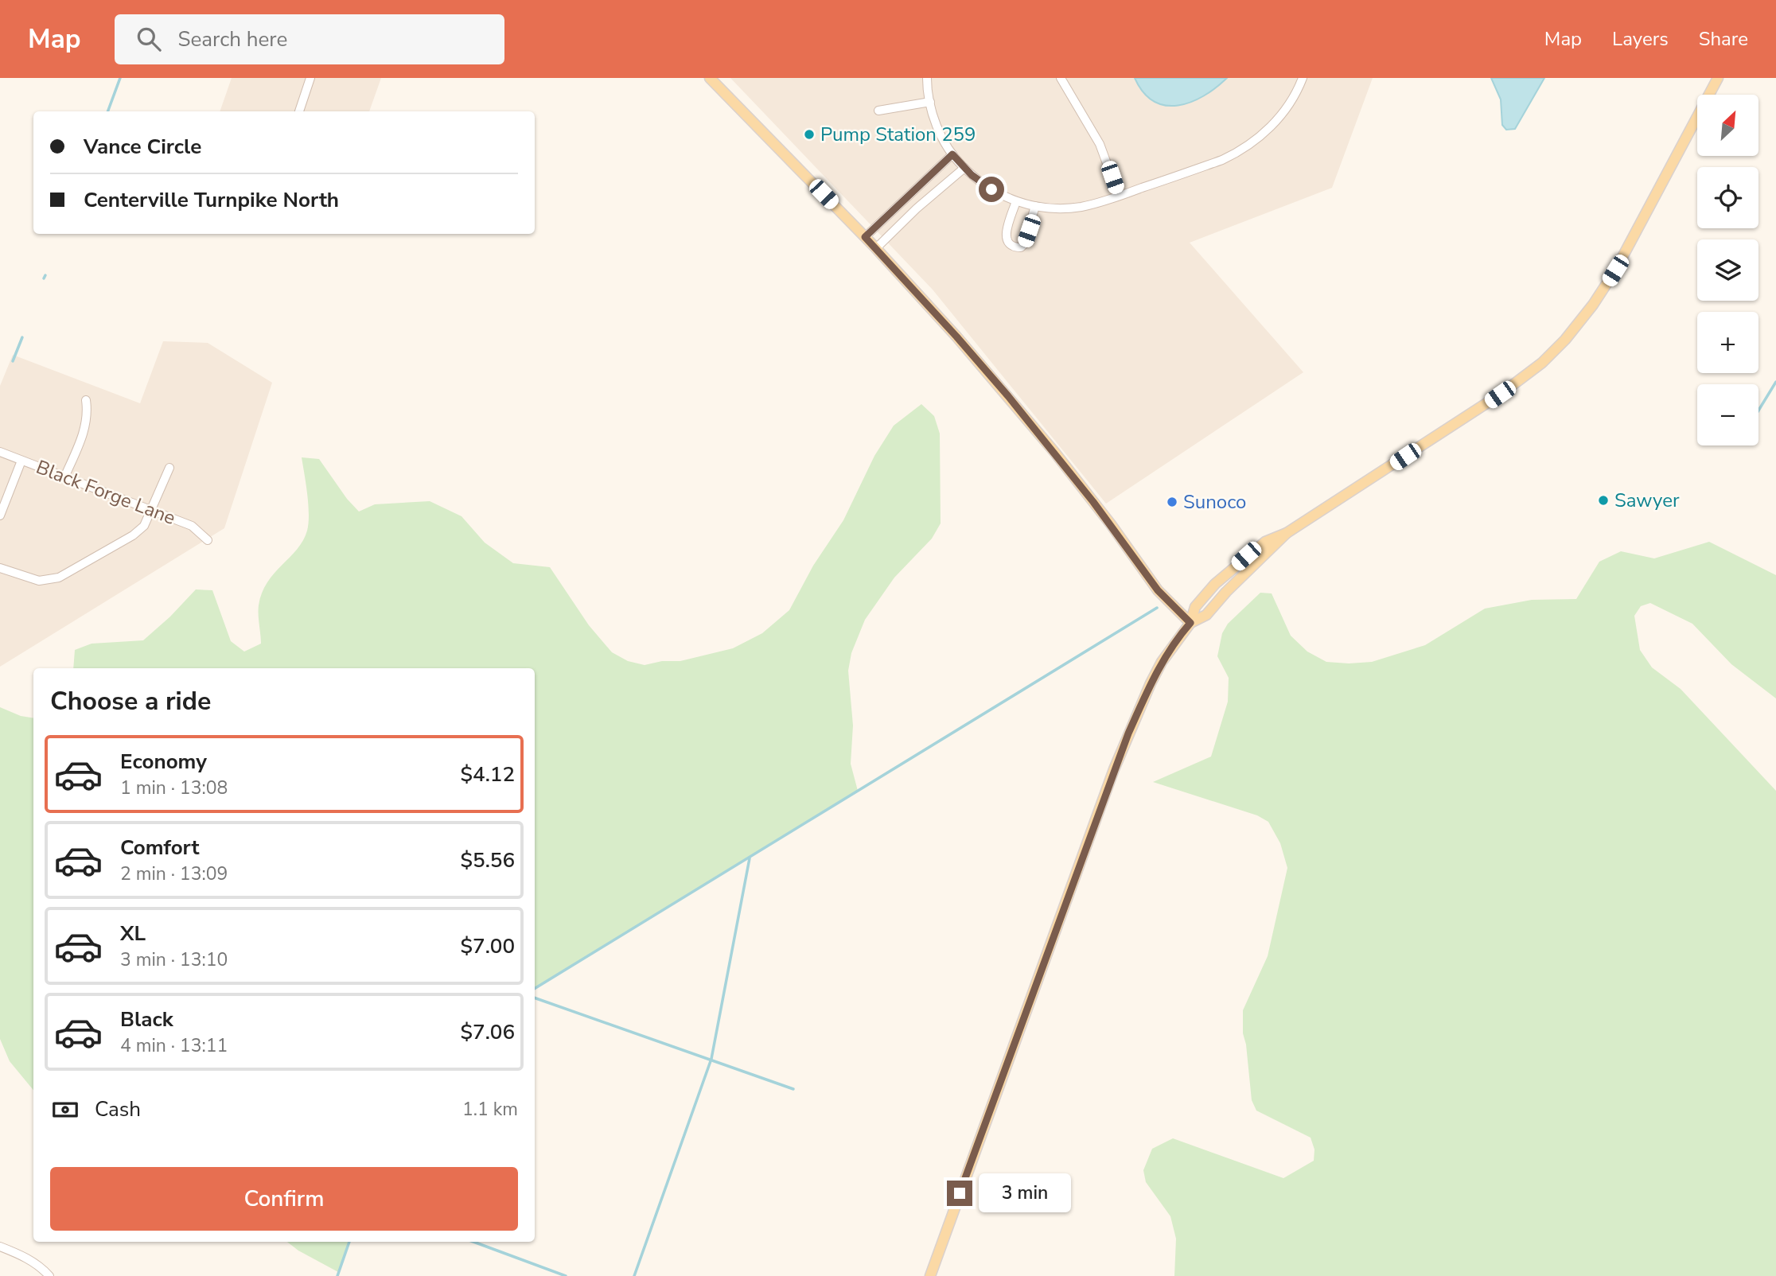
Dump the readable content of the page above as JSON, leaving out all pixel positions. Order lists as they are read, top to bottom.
{
  "streets": {
    "street": ["Black Forge Lane"]
  },
  "places": ["Pump Station 259", "Sawyer", "Sunoco"],
  "north": "top right",
  "page": {
    "header": "Map",
    "search": "Search here",
    "nav": ["Map", "Layers", "Share"],
    "map_buttons": ["+", "−"],
    "banner": ["Vance Circle", "Centerville Turnpike North"],
    "heading": "Choose a ride",
    "list": [
      {
        "name": "Economy",
        "note": "1 min · 13:08",
        "value": "$4.12"
      },
      {
        "name": "Comfort",
        "note": "2 min · 13:09",
        "value": "$5.56"
      },
      {
        "name": "XL",
        "note": "3 min · 13:10",
        "value": "$7.00"
      },
      {
        "name": "Black",
        "note": "4 min · 13:11",
        "value": "$7.06"
      }
    ],
    "pay": ["Cash", "1.1 km"],
    "buttons": "Confirm",
    "bubble": "3 min"
  }
}
